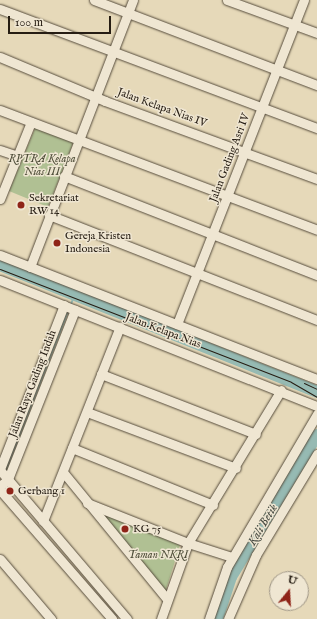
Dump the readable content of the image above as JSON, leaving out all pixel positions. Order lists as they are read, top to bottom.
{
  "streets": {
    "street": [
      "Jalan Kelapa Nias IV",
      "Jalan Gading Asri IV",
      "Jalan Kelapa Nias",
      "Jalan Raya Gading Indah"
    ]
  },
  "crossings": [
    ["Jalan Kelapa Nias IV", "Jalan Gading Asri IV"],
    ["Jalan Gading Asri IV", "Jalan Kelapa Nias"],
    ["Jalan Kelapa Nias", "Jalan Raya Gading Indah"]
  ],
  "water": ["Kali Betik"],
  "parks": ["RPTRA Kelapa Nias III", "Taman NKRI"],
  "places": [
    "Sekretariat RW 14",
    "Gereja Kristen Indonesia",
    "Gerbang 1",
    "KG 75"
  ],
  "scale_bar": "100 m",
  "north": "top"
}
